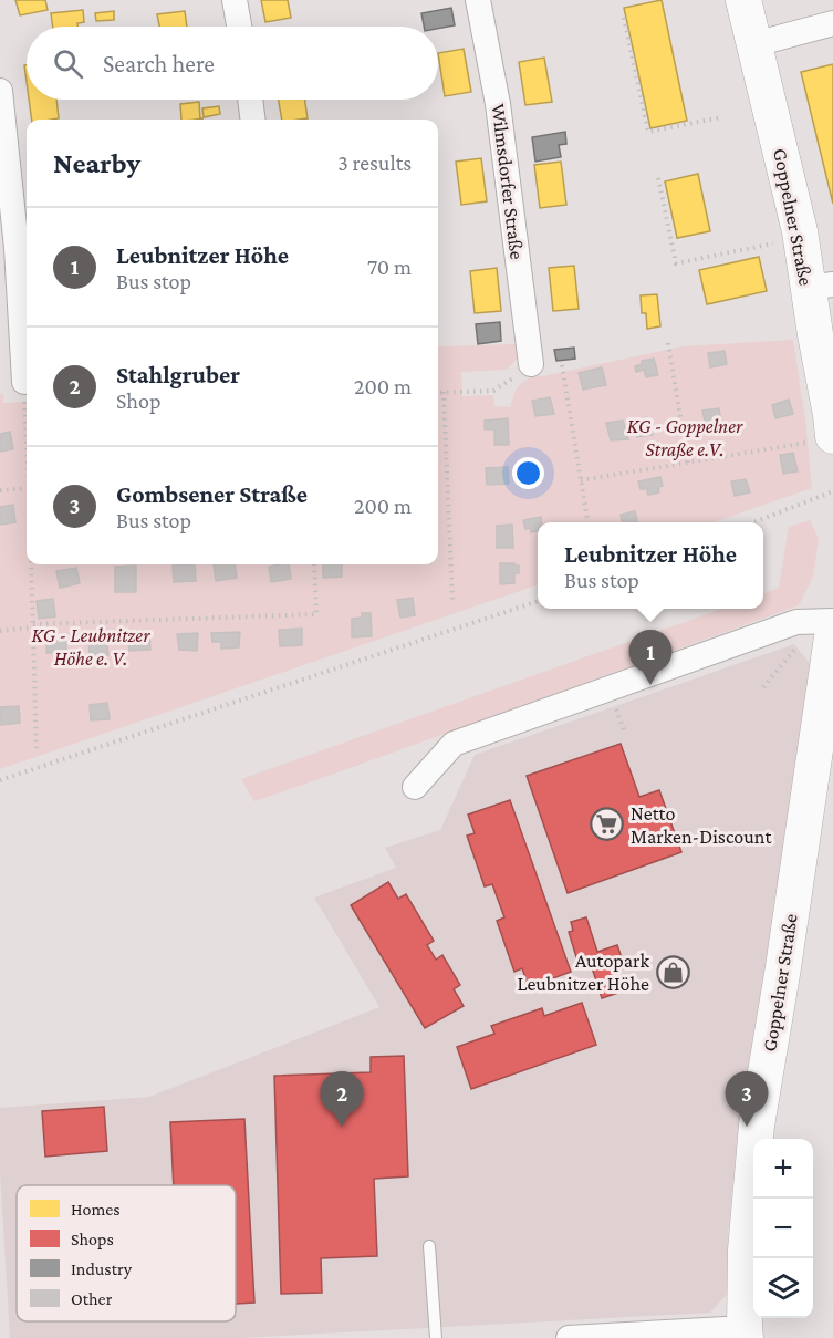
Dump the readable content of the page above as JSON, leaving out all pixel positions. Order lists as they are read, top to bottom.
{
  "streets": {
    "street": ["Wilmsdorfer Straße", "Goppelner Straße"]
  },
  "parks": ["KG - Goppelner Straße e.V.", "KG - Leubnitzer Höhe e. V."],
  "places": {
    "supermarket": ["Netto Marken-Discount"],
    "shop": ["Autopark Leubnitzer Höhe"]
  },
  "legend": [
    "Homes",
    "Shops",
    "Industry",
    "Other"
  ],
  "page": {
    "search": "Search here",
    "heading": ["Nearby", "3 results"],
    "list": [
      {
        "mark": "1",
        "name": "Leubnitzer Höhe",
        "note": "Bus stop",
        "value": "70 m"
      },
      {
        "mark": "2",
        "name": "Stahlgruber",
        "note": "Shop",
        "value": "200 m"
      },
      {
        "mark": "3",
        "name": "Gombsener Straße",
        "note": "Bus stop",
        "value": "200 m"
      }
    ],
    "popup": ["Leubnitzer Höhe", "Bus stop"],
    "pins": ["1", "2", "3"],
    "map_buttons": ["+", "−"]
  }
}
